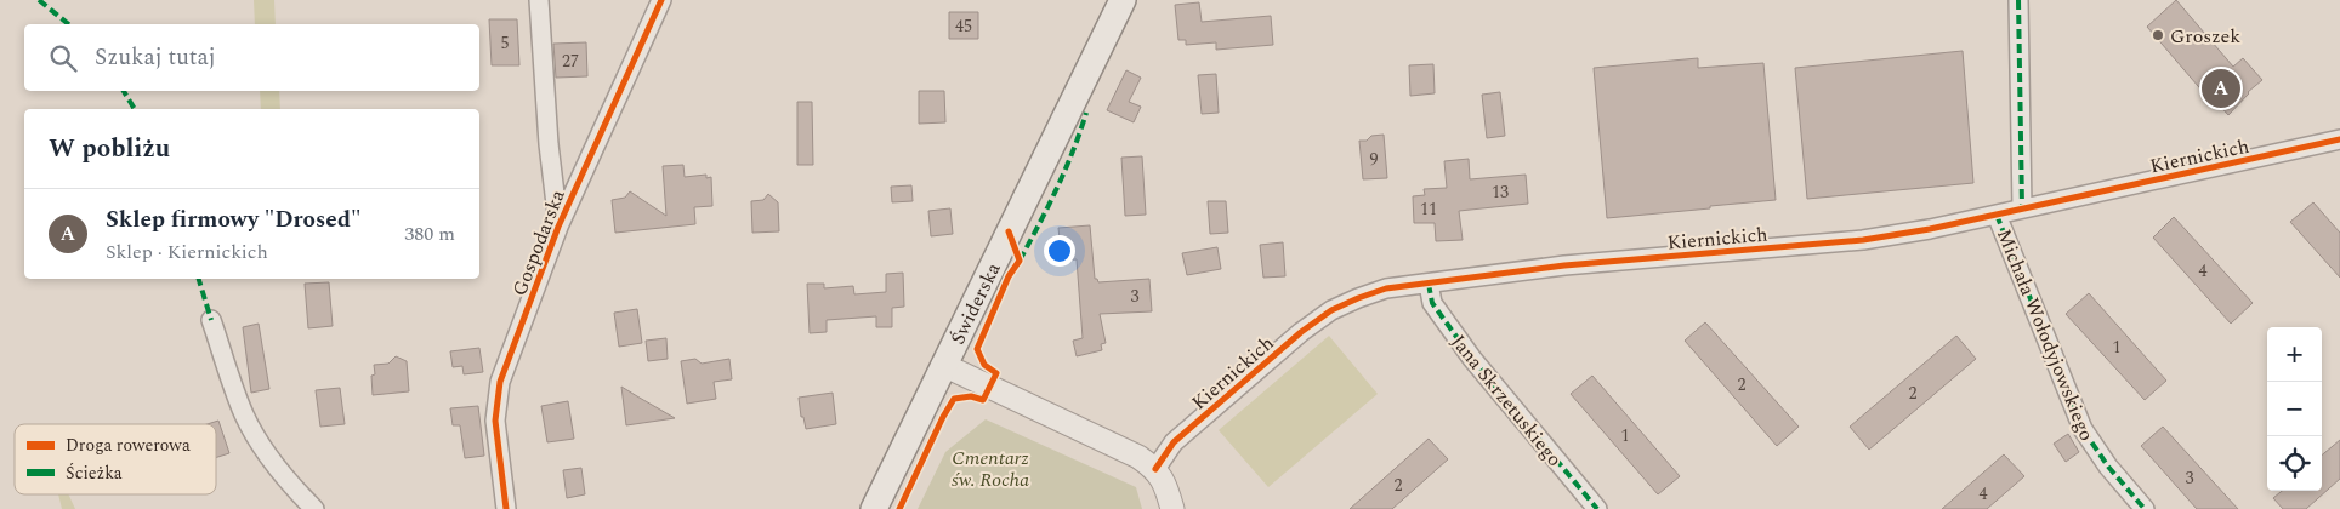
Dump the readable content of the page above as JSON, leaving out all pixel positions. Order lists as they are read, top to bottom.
{
  "streets": {
    "main road": ["Świderska"],
    "street": [
      "Kiernickich",
      "Gospodarska",
      "Michała Wołodyjowskiego",
      "Jana Skrzetuskiego"
    ]
  },
  "crossings": [
    ["Kiernickich", "Michała Wołodyjowskiego"],
    ["Kiernickich", "Jana Skrzetuskiego"]
  ],
  "parks": ["Cmentarz św. Rocha"],
  "places": ["Groszek"],
  "house_numbers": [
    "45",
    "5",
    "27",
    "9",
    "13",
    "11",
    "4",
    "3",
    "1",
    "2",
    "2",
    "1",
    "3",
    "2",
    "4"
  ],
  "legend": ["Droga rowerowa", "Ścieżka"],
  "page": {
    "search": "Szukaj tutaj",
    "pins": "A",
    "heading": "W pobliżu",
    "list": [
      {
        "mark": "A",
        "name": "Sklep firmowy \"Drosed\"",
        "note": "Sklep · Kiernickich",
        "value": "380 m"
      }
    ],
    "map_buttons": ["+", "−"]
  }
}
